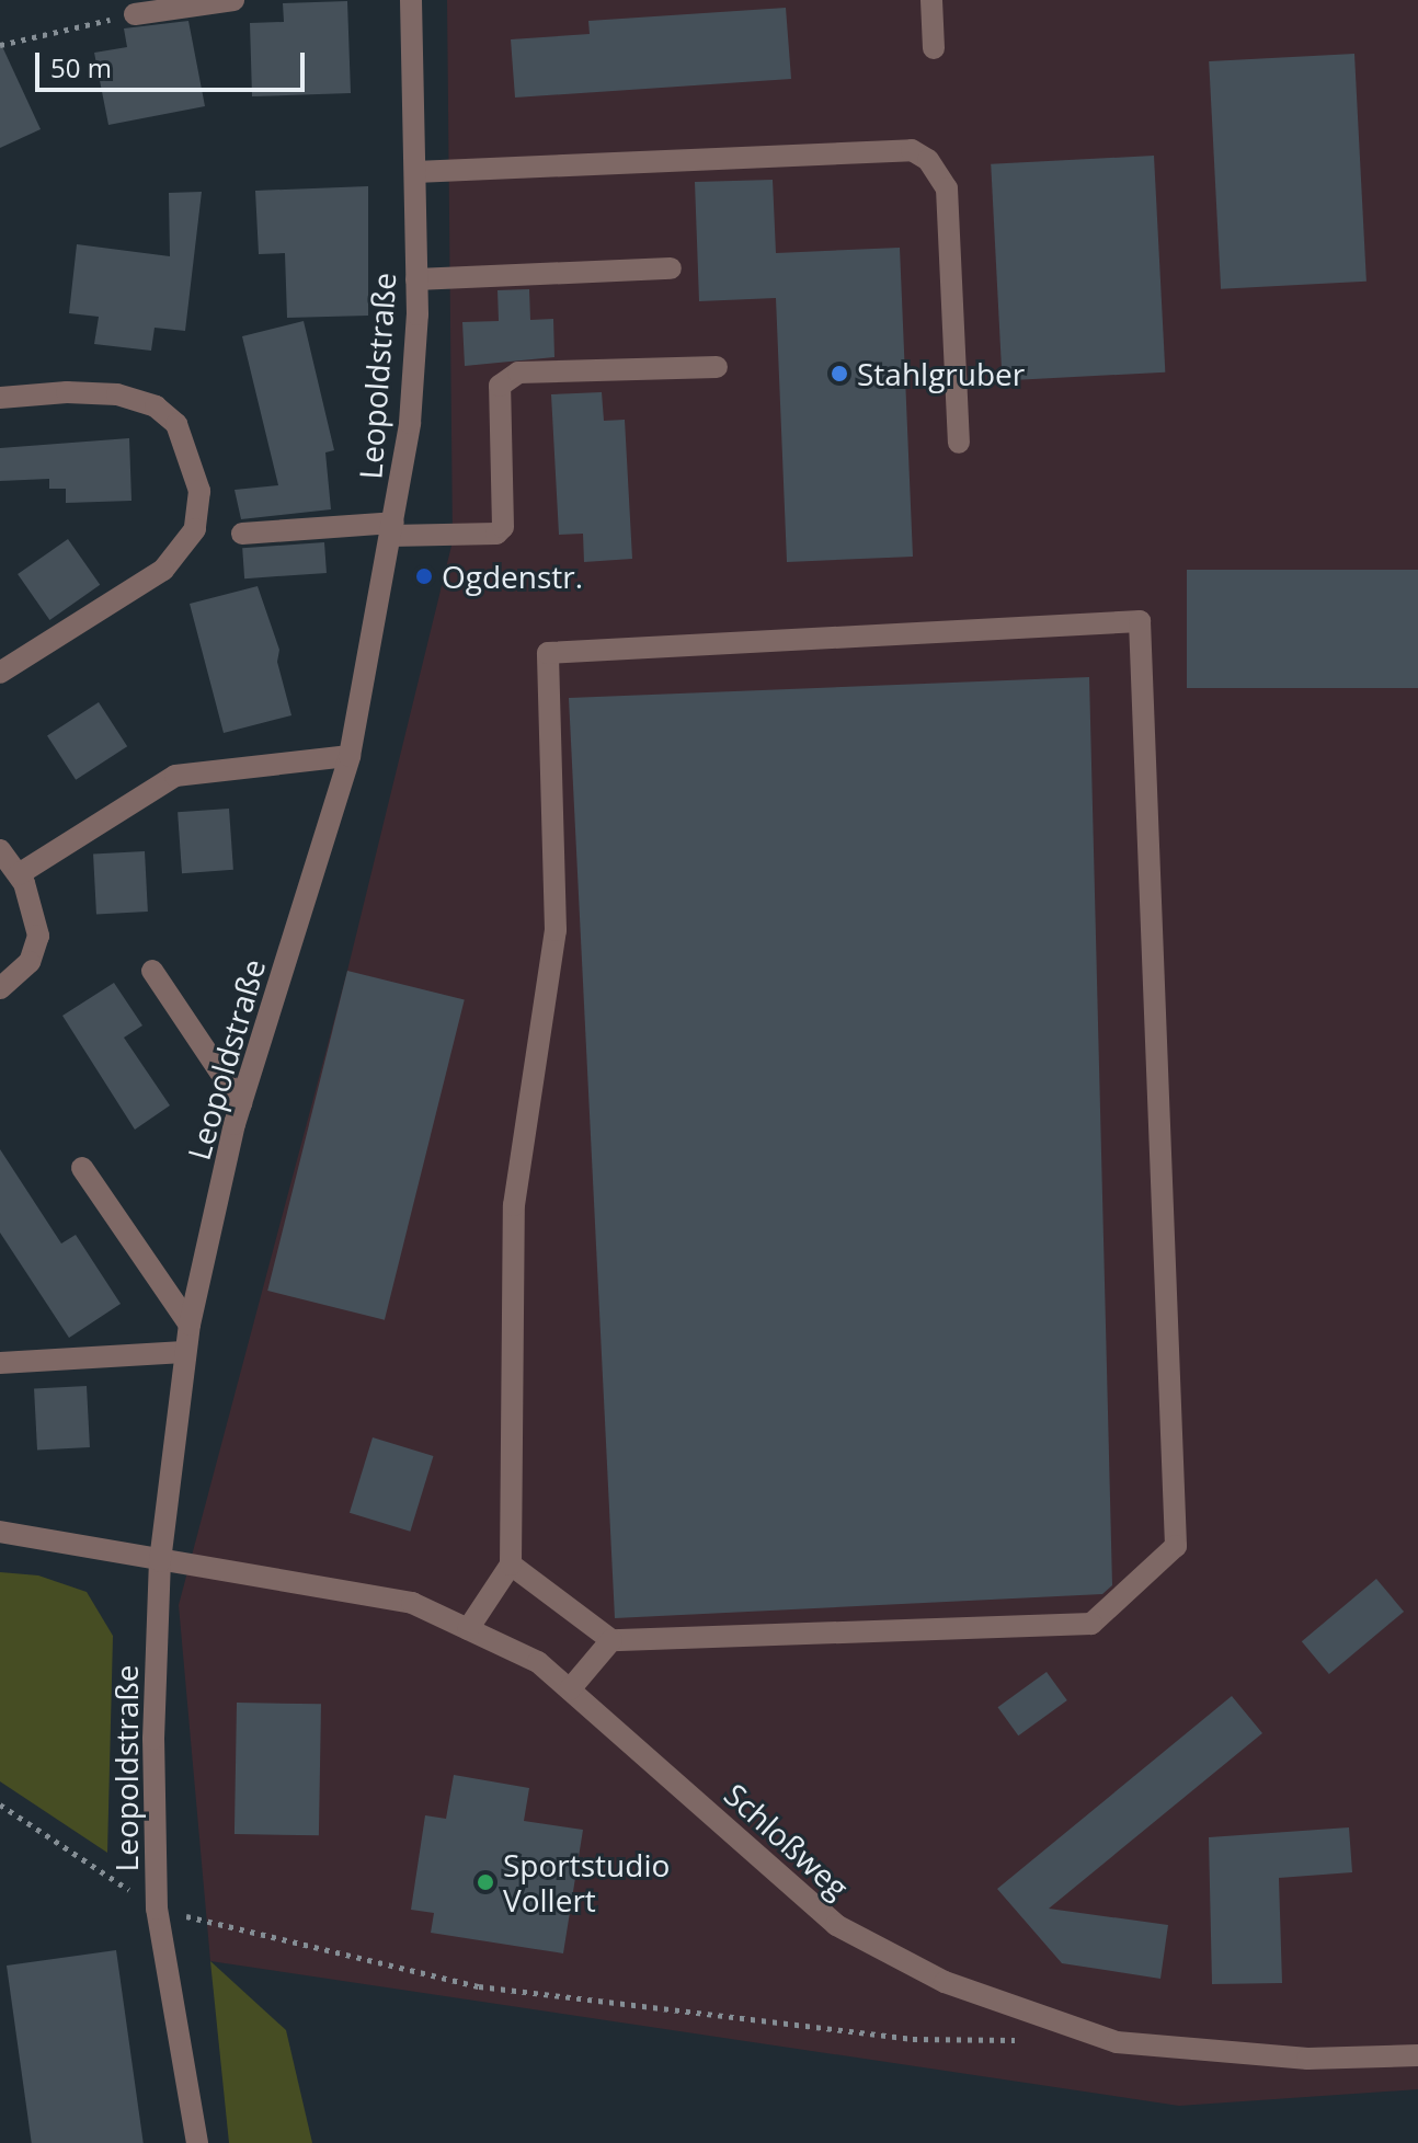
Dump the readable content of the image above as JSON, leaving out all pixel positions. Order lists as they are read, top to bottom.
{
  "streets": {
    "street": ["Leopoldstraße", "Schloßweg"]
  },
  "crossings": [
    ["Leopoldstraße", "Schloßweg"]
  ],
  "places": ["Stahlgruber", "Ogdenstr.", "Sportstudio Vollert"],
  "scale_bar": "50 m"
}
